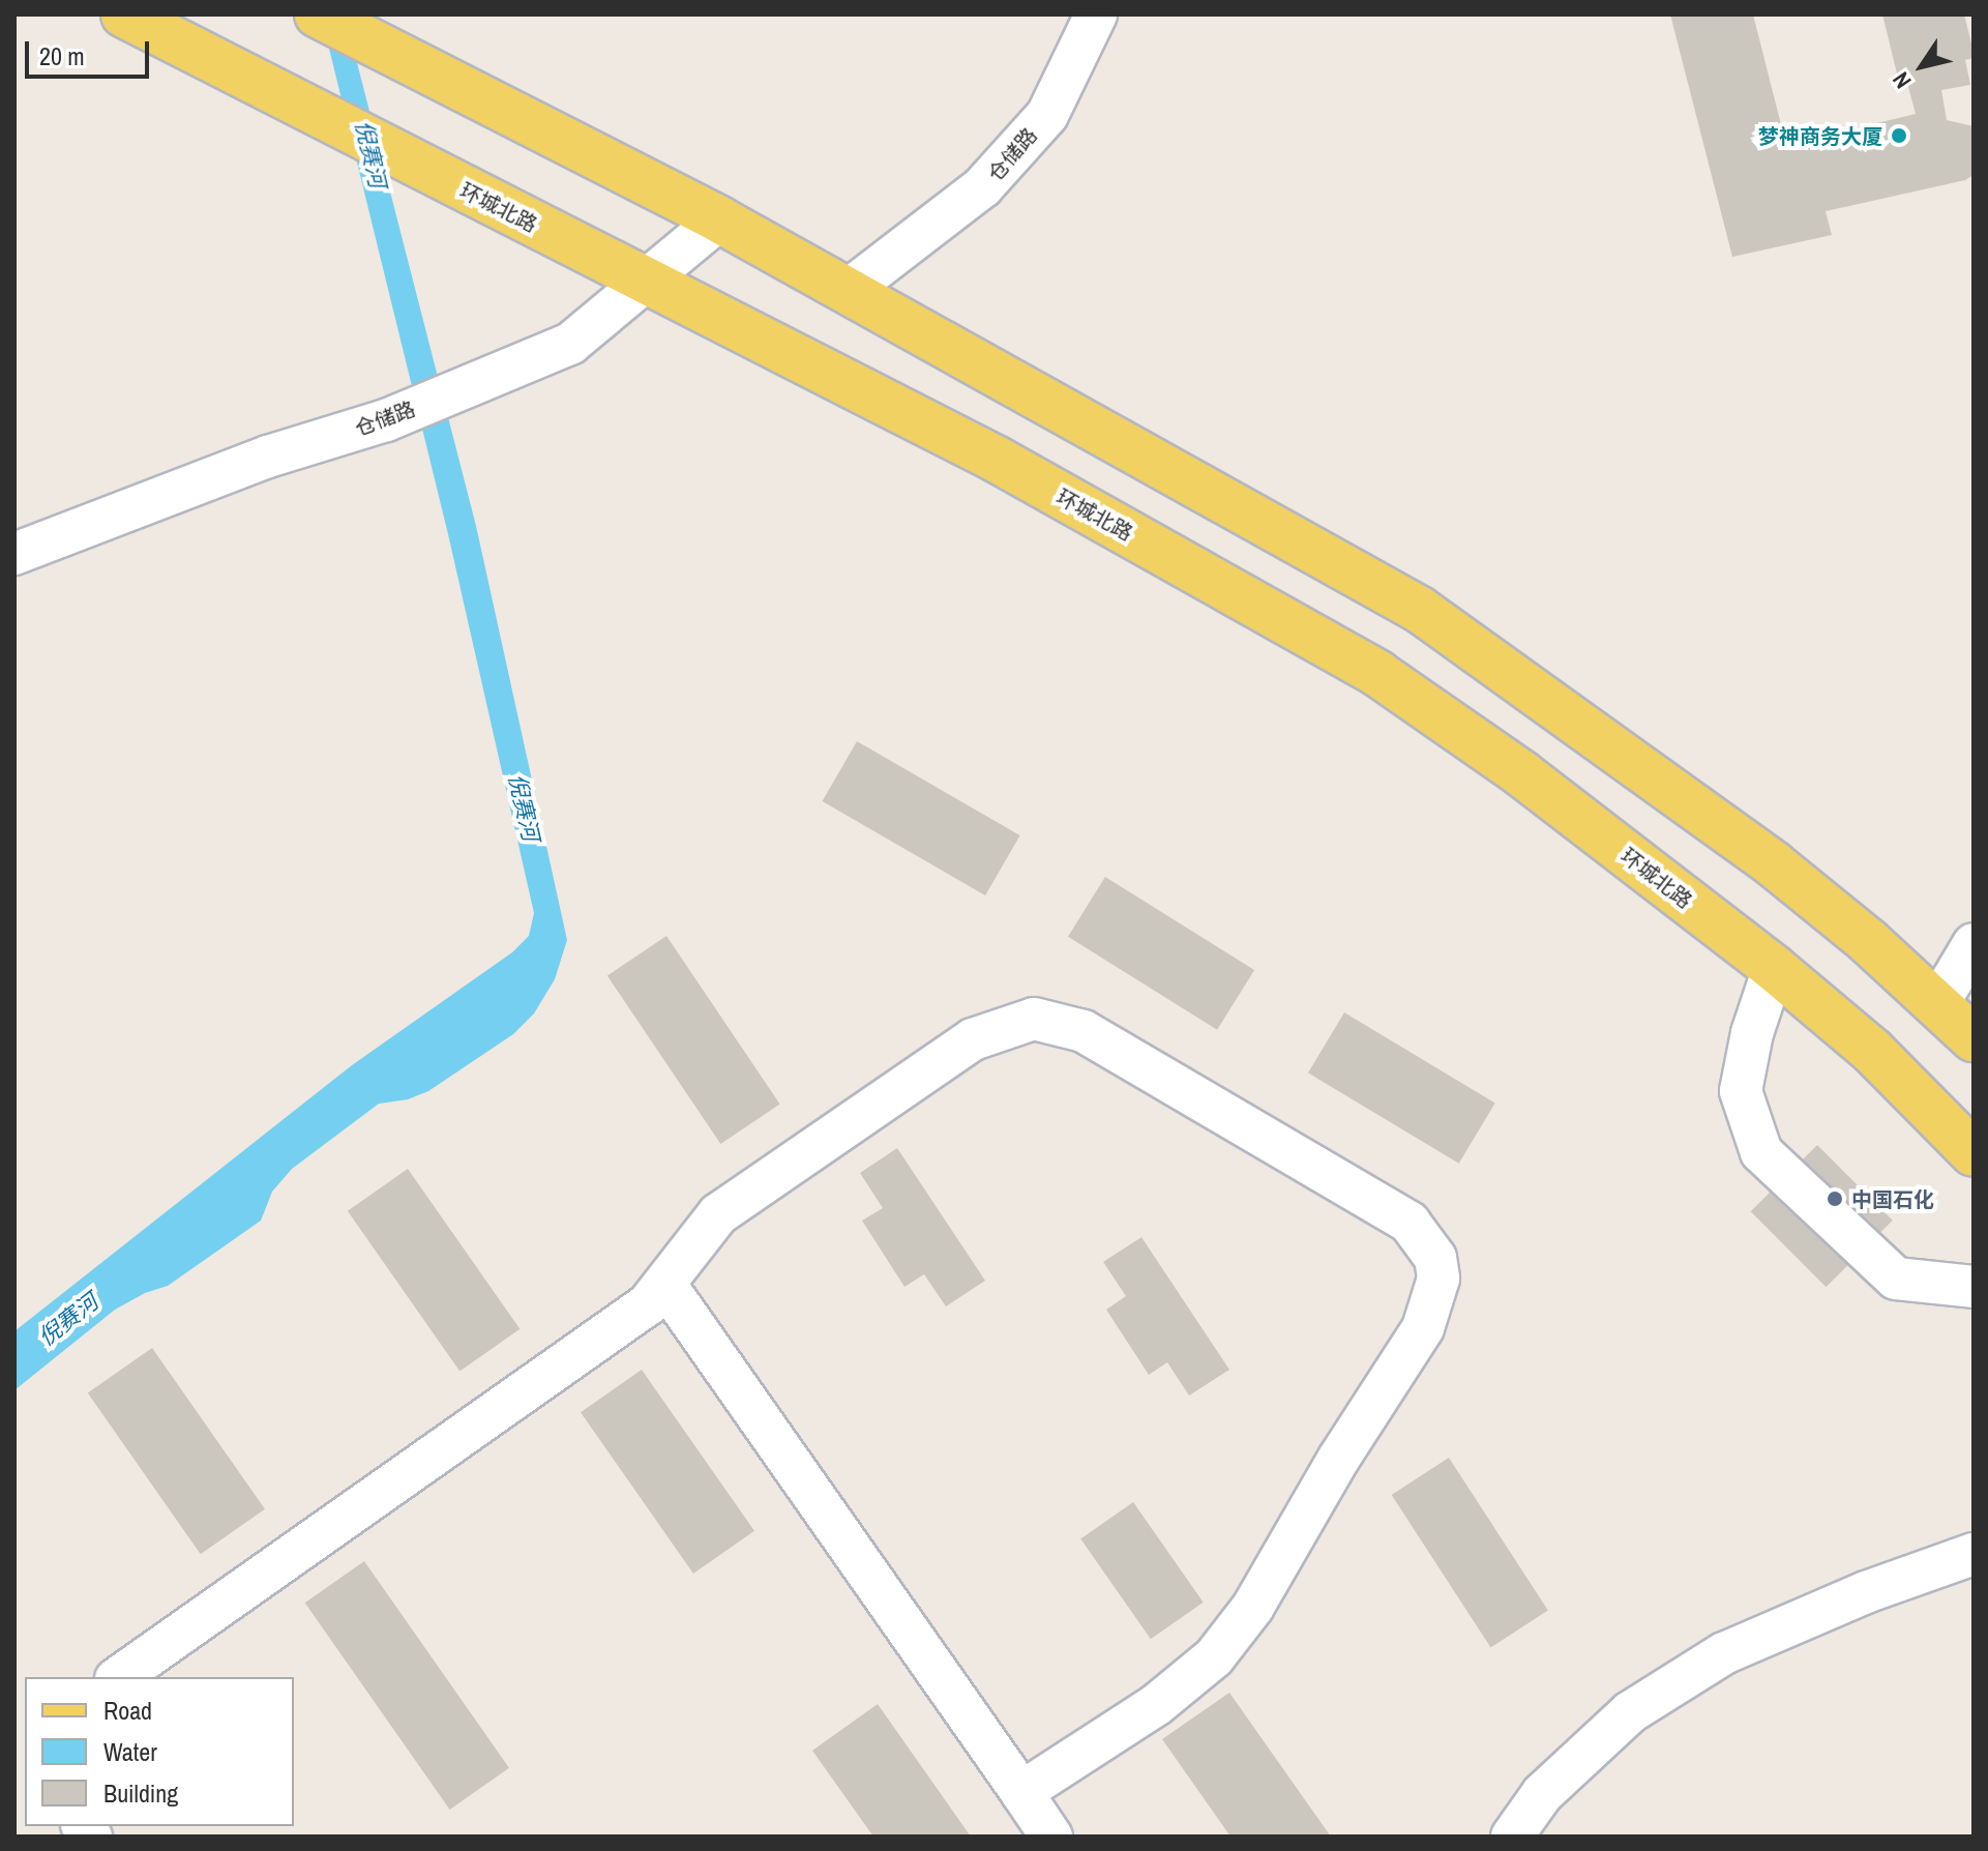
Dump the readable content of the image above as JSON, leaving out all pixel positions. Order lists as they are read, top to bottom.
{
  "streets": {
    "main road": ["环城北路"],
    "street": ["仓储路"]
  },
  "crossings": [
    ["仓储路", "环城北路"]
  ],
  "water": ["倪赛河"],
  "places": ["梦神商务大厦", "中国石化"],
  "legend": ["Road", "Water", "Building"],
  "scale_bar": "20 m",
  "north": "bottom left"
}
